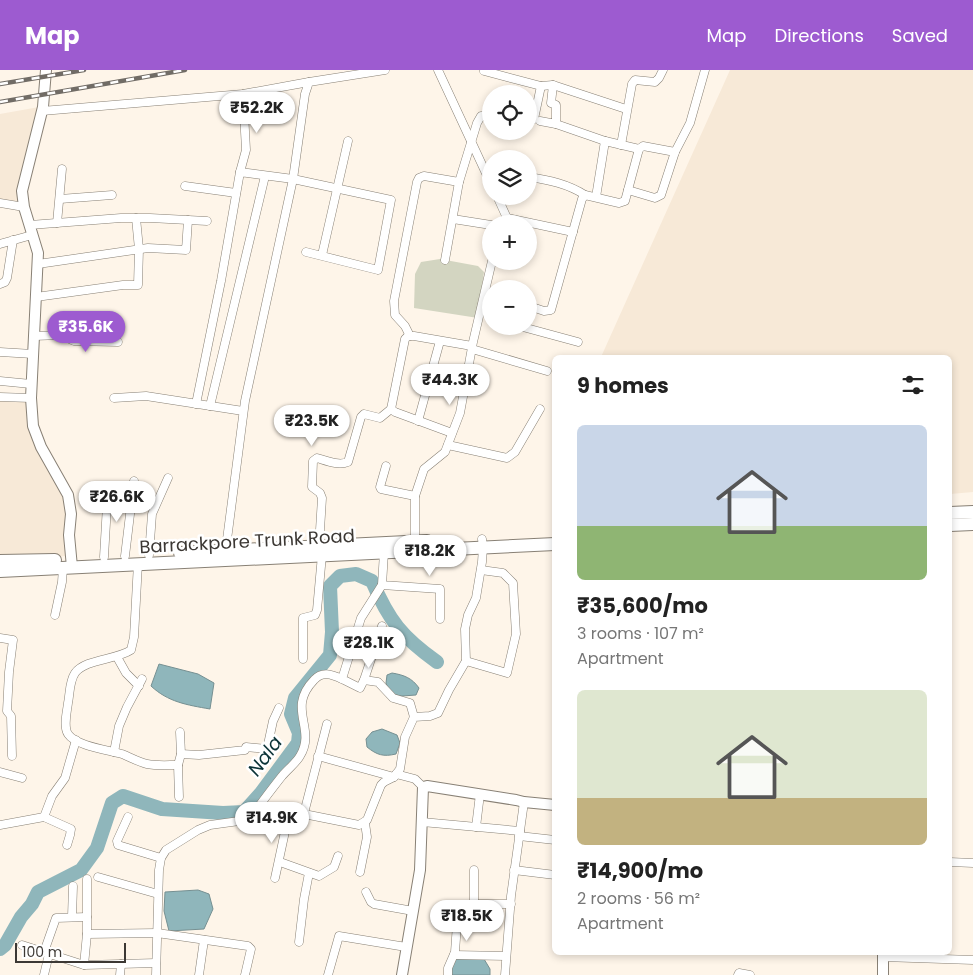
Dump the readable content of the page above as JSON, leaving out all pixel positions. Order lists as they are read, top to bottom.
{
  "streets": {
    "main road": ["Barrackpore Trunk Road"]
  },
  "water": ["Nala"],
  "scale_bar": "100 m",
  "page": {
    "header": "Map",
    "nav": ["Map", "Directions", "Saved"],
    "map_buttons": ["+", "−"],
    "price": [
      "₹52.2K",
      "₹35.6K",
      "₹44.3K",
      "₹23.5K",
      "₹26.6K",
      "₹18.2K",
      "₹28.1K",
      "₹14.9K",
      "₹18.5K"
    ],
    "heading": "9 homes",
    "list": [
      {
        "name": "₹35,600/mo",
        "note": "3 rooms · 107 m² · Apartment"
      },
      {
        "name": "₹14,900/mo",
        "note": "2 rooms · 56 m² · Apartment"
      }
    ],
    "scale": "100 m"
  }
}
